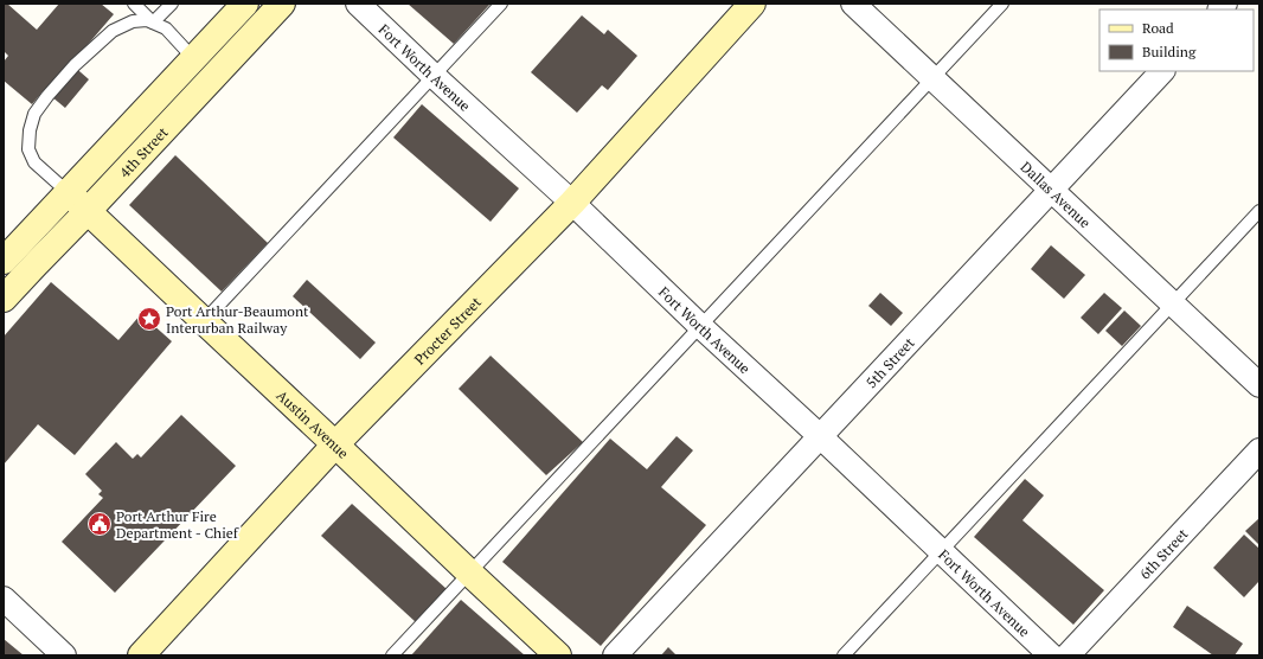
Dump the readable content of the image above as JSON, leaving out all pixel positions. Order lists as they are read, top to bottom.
{
  "streets": {
    "street": [
      "Fort Worth Avenue",
      "4th Street",
      "Dallas Avenue",
      "Procter Street",
      "5th Street",
      "Austin Avenue",
      "6th Street"
    ]
  },
  "crossings": [
    ["Fort Worth Avenue", "Procter Street"],
    ["Fort Worth Avenue", "5th Street"],
    ["4th Street", "Austin Avenue"],
    ["Dallas Avenue", "5th Street"],
    ["Procter Street", "Austin Avenue"]
  ],
  "places": {
    "place": ["Port Arthur-Beaumont Interurban Railway"],
    "public building": ["Port Arthur Fire Department - Chief"]
  },
  "legend": ["Road", "Building"]
}
